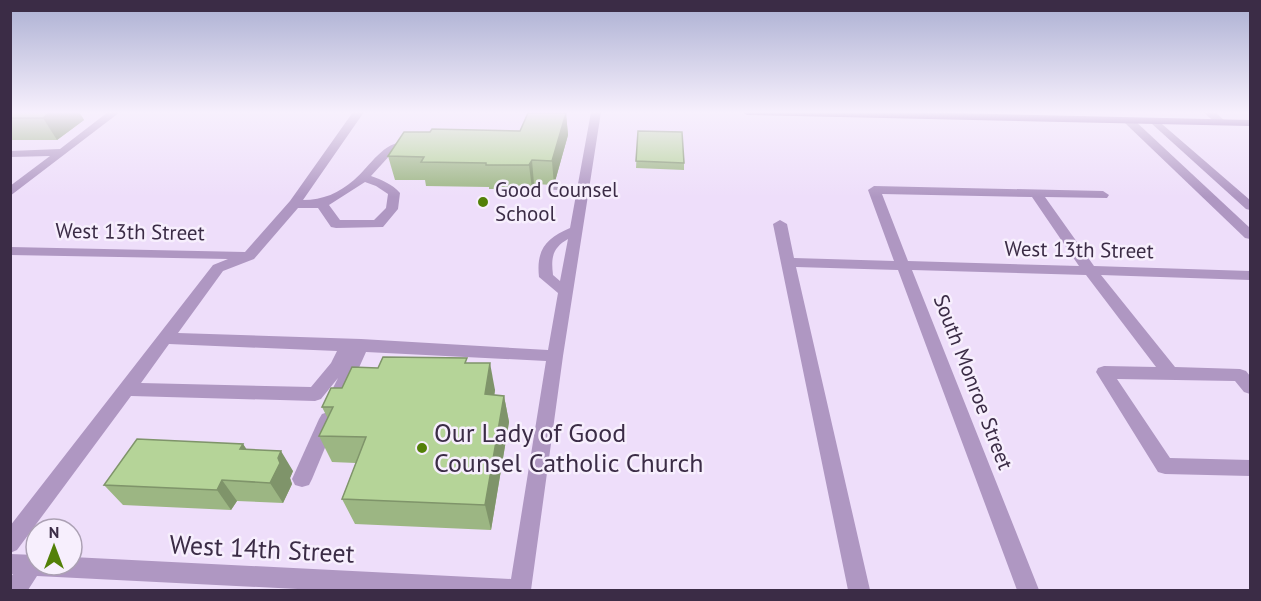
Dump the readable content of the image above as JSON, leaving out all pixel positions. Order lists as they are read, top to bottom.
{
  "streets": {
    "street": ["West 13th Street", "South Monroe Street", "West 14th Street"]
  },
  "crossings": [
    ["West 13th Street", "South Monroe Street"]
  ],
  "places": ["Good Counsel School", "Our Lady of Good Counsel Catholic Church"],
  "north": "top"
}
